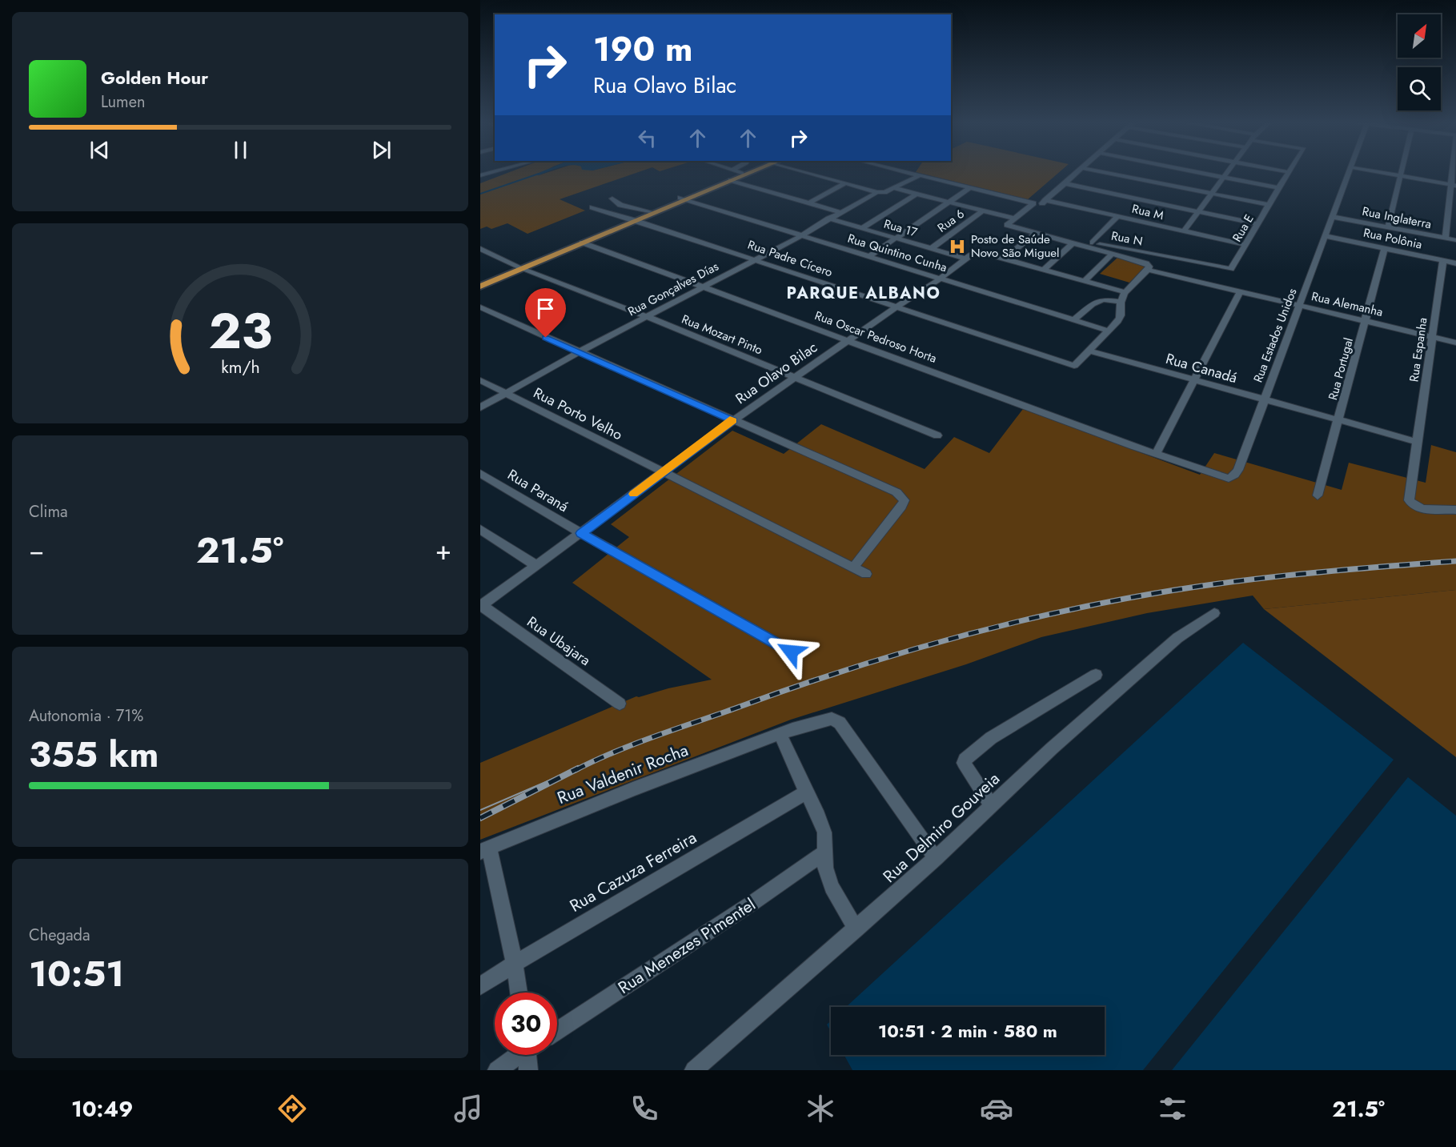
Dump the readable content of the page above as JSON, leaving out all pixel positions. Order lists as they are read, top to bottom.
{
  "streets": {
    "street": [
      "Rua M",
      "Rua Inglaterra",
      "Rua 6",
      "Rua 17",
      "Rua E",
      "Rua N",
      "Rua Polônia",
      "Rua Quintino Cunha",
      "Rua Padre Cícero",
      "Rua Gonçalves Días",
      "Rua Alemanha",
      "Rua Mozart Pinto",
      "Rua Estados Unidos",
      "Rua Oscar Pedroso Horta",
      "Rua Espanha",
      "Rua Canadá",
      "Rua Portugal",
      "Rua Olavo Bilac",
      "Rua Porto Velho",
      "Rua Paraná",
      "Rua Ubajara",
      "Rua Valdenir Rocha",
      "Rua Delmiro Gouveia",
      "Rua Cazuza Ferreira",
      "Rua Menezes Pimentel"
    ]
  },
  "crossings": [
    ["Rua M", "Rua E"],
    ["Rua Inglaterra", "Rua Estados Unidos"],
    ["Rua 6", "Rua 17"],
    ["Rua 6", "Rua N"],
    ["Rua 17", "Rua Gonçalves Días"],
    ["Rua 17", "Rua Olavo Bilac"],
    ["Rua E", "Rua N"],
    ["Rua N", "Rua Alemanha"],
    ["Rua Polônia", "Rua Estados Unidos"],
    ["Rua Polônia", "Rua Espanha"],
    ["Rua Polônia", "Rua Portugal"],
    ["Rua Quintino Cunha", "Rua Gonçalves Días"],
    ["Rua Quintino Cunha", "Rua Olavo Bilac"],
    ["Rua Padre Cícero", "Rua Gonçalves Días"],
    ["Rua Padre Cícero", "Rua Canadá"],
    ["Rua Padre Cícero", "Rua Olavo Bilac"],
    ["Rua Gonçalves Días", "Rua Mozart Pinto"],
    ["Rua Gonçalves Días", "Rua Oscar Pedroso Horta"],
    ["Rua Gonçalves Días", "Rua Porto Velho"],
    ["Rua Alemanha", "Rua Estados Unidos"],
    ["Rua Alemanha", "Rua Espanha"],
    ["Rua Alemanha", "Rua Portugal"],
    ["Rua Mozart Pinto", "Rua Olavo Bilac"],
    ["Rua Estados Unidos", "Rua Oscar Pedroso Horta"],
    ["Rua Estados Unidos", "Rua Canadá"],
    ["Rua Oscar Pedroso Horta", "Rua Olavo Bilac"],
    ["Rua Espanha", "Rua Canadá"],
    ["Rua Canadá", "Rua Portugal"],
    ["Rua Olavo Bilac", "Rua Porto Velho"],
    ["Rua Olavo Bilac", "Rua Paraná"],
    ["Rua Olavo Bilac", "Rua Ubajara"],
    ["Rua Valdenir Rocha", "Rua Delmiro Gouveia"]
  ],
  "districts": ["PARQUE ALBANO"],
  "places": {
    "hospital": ["Posto de Saúde Novo São Miguel"]
  },
  "north": "top right",
  "page": {
    "turn": ["190 m", "Rua Olavo Bilac"],
    "song": ["Golden Hour", "Lumen"],
    "tile": [
      "Clima",
      ["Autonomia · 71%", "355 km"],
      ["Chegada", "10:51"]
    ],
    "heat": ["−", "21.5°", "+"],
    "limit": "30",
    "trip": "10:51 · 2 min · 580 m",
    "tabs": ["10:49", "21.5°"],
    "gauge": ["23", "km/h"]
  }
}
